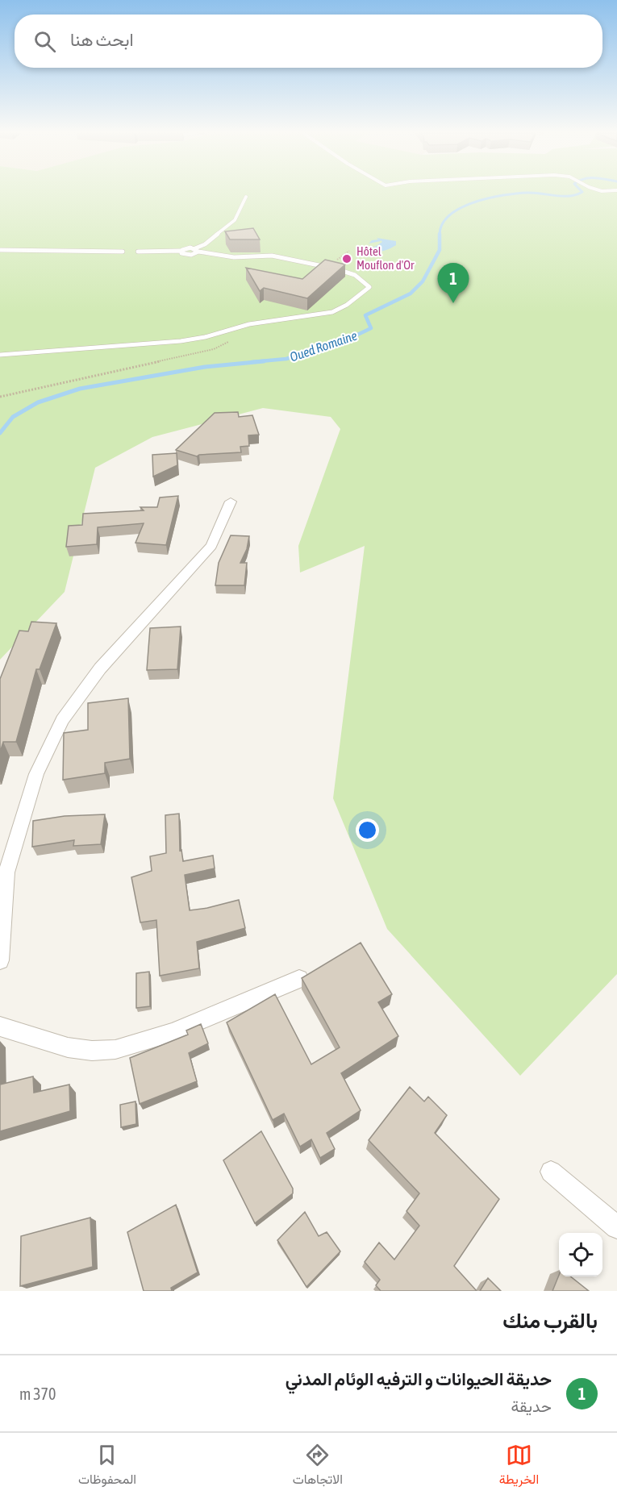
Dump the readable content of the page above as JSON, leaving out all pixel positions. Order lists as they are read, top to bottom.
{
  "water": ["Oued Romaine"],
  "places": ["Hôtel Mouflon d'Or"],
  "page": {
    "search": "ابحث هنا",
    "pins": "1",
    "heading": "بالقرب منك",
    "list": [
      {
        "mark": "1",
        "name": "حديقة الحيوانات و الترفيه الوئام المدني",
        "note": "حديقة",
        "value": "370 m"
      }
    ],
    "nav": ["الخريطة", "الاتجاهات", "المحفوظات"]
  }
}
